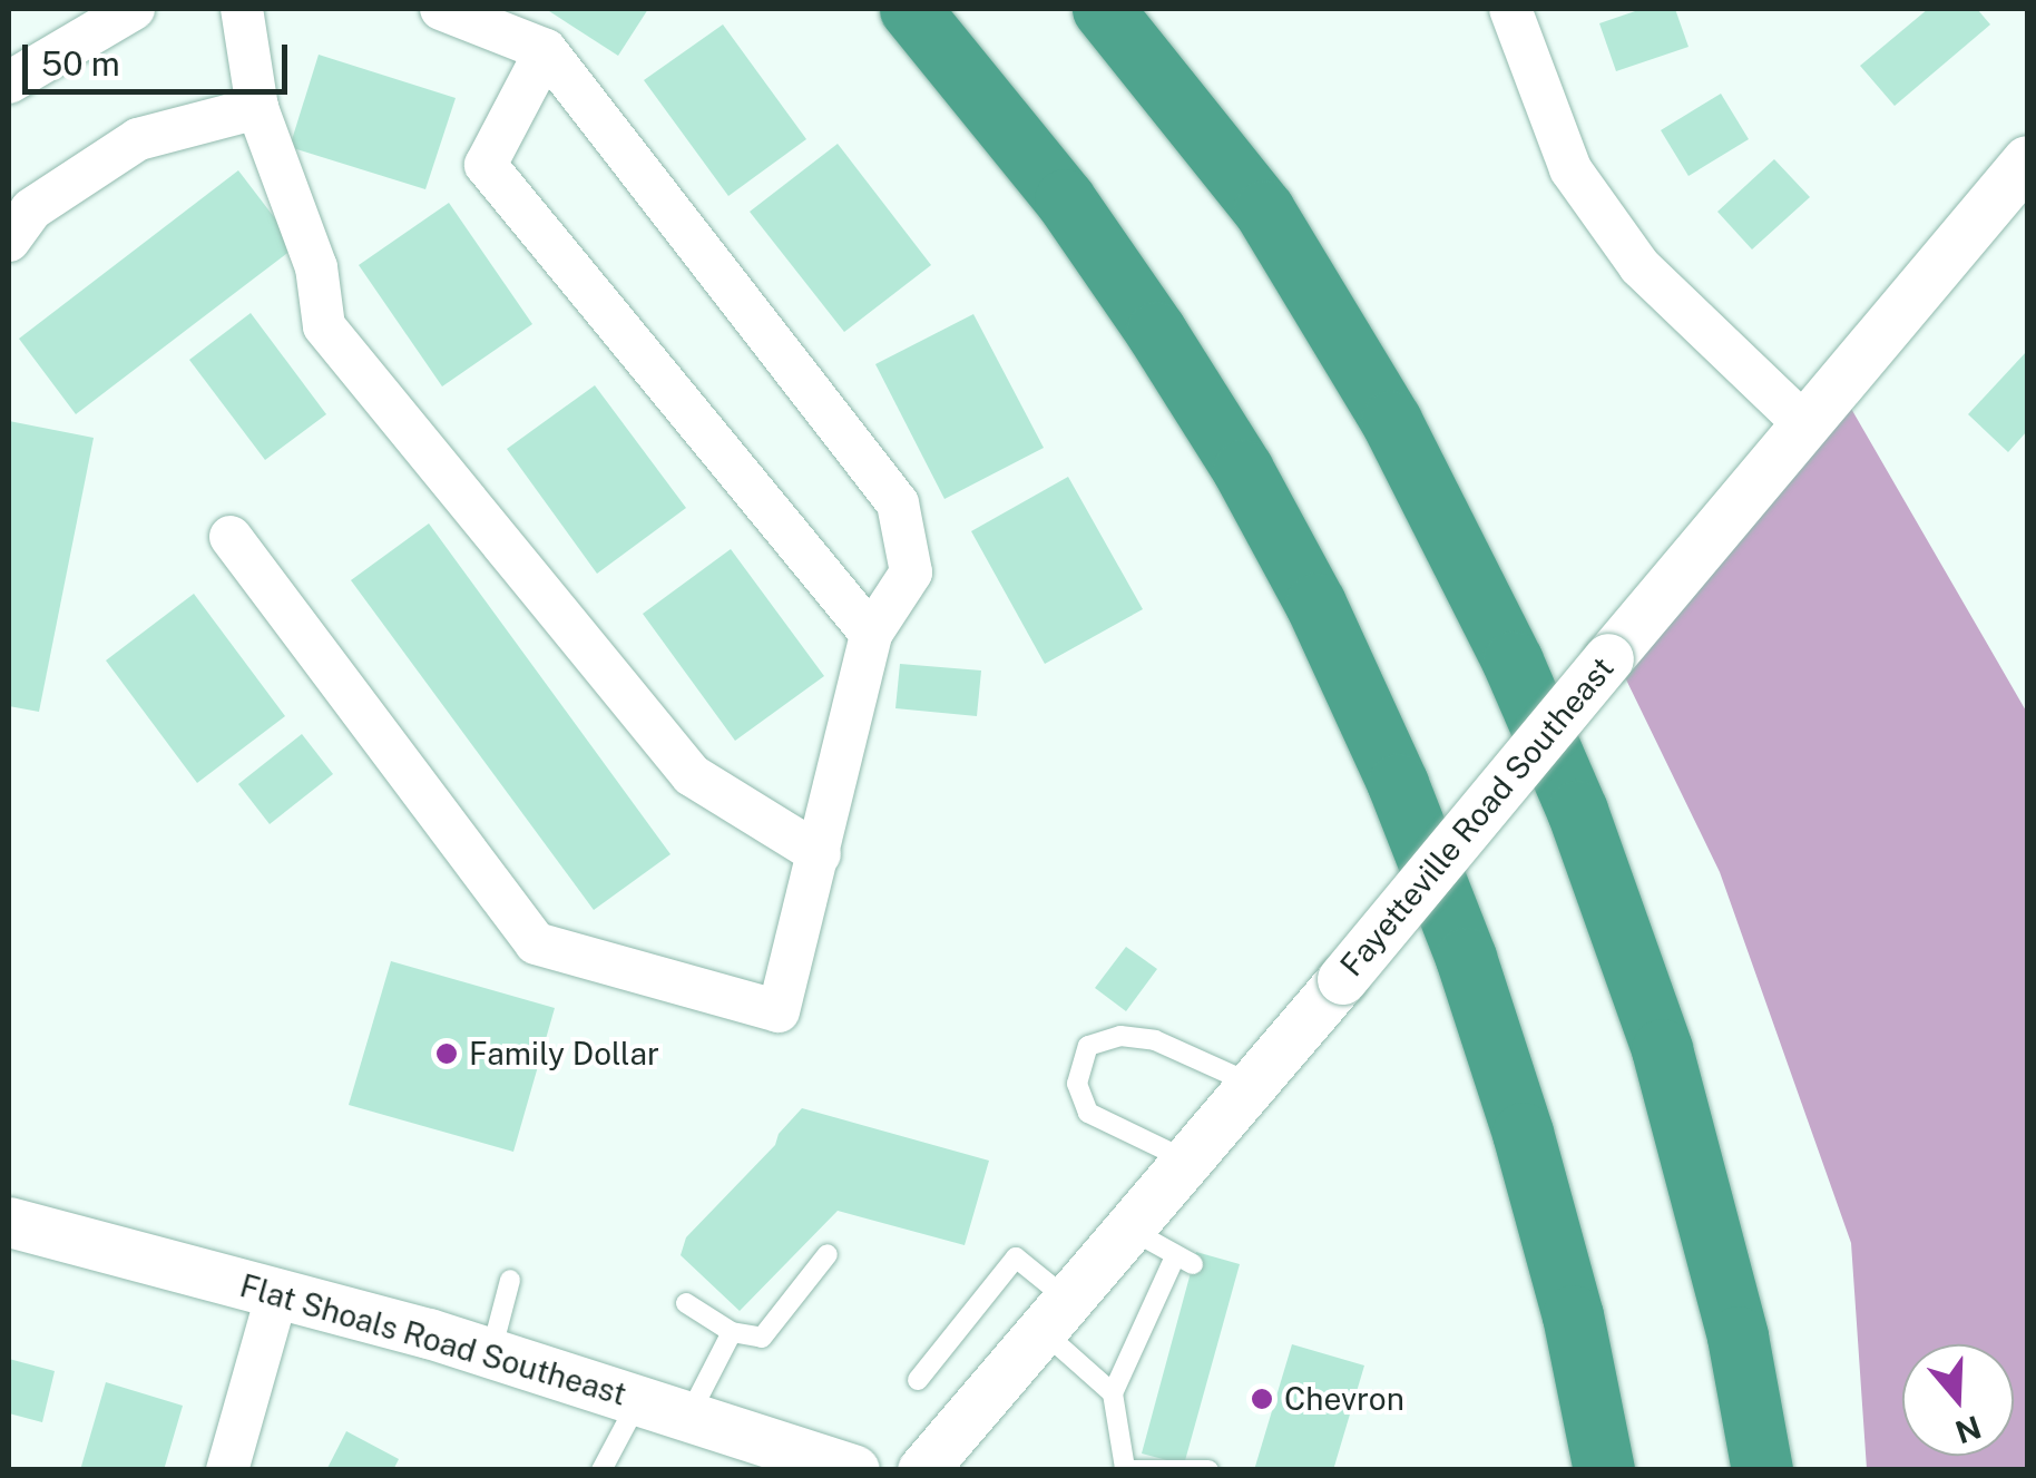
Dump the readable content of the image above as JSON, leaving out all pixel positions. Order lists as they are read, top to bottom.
{
  "streets": {
    "street": ["Fayetteville Road Southeast", "Flat Shoals Road Southeast"]
  },
  "places": ["Family Dollar", "Chevron"],
  "scale_bar": "50 m",
  "north": "bottom"
}
